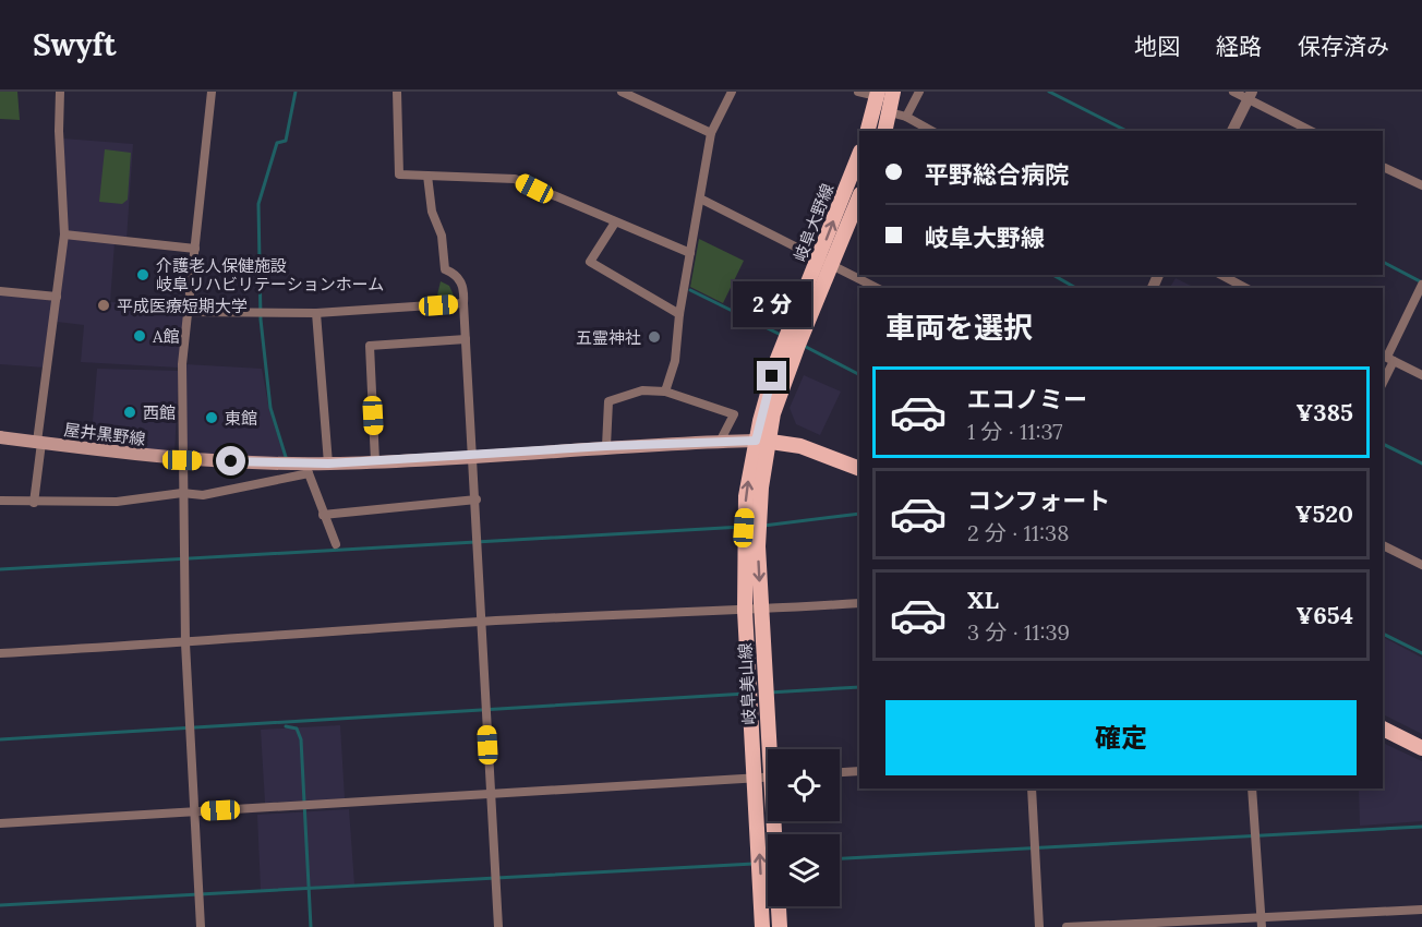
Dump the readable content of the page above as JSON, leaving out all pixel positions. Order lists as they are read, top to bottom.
{
  "streets": {
    "main road": ["岐阜大野線", "屋井黒野線", "岐阜美山線"]
  },
  "crossings": [
    ["岐阜大野線", "屋井黒野線"],
    ["岐阜大野線", "岐阜美山線"],
    ["屋井黒野線", "岐阜美山線"]
  ],
  "places": [
    "介護老人保健施設 岐阜リハビリテーションホーム",
    "平成医療短期大学",
    "A館",
    "五霊神社",
    "西館",
    "東館"
  ],
  "page": {
    "header": "Swyft",
    "nav": ["地図", "経路", "保存済み"],
    "banner": ["平野総合病院", "岐阜大野線"],
    "bubble": "2 分",
    "heading": "車両を選択",
    "list": [
      {
        "name": "エコノミー",
        "note": "1 分 · 11:37",
        "value": "¥385"
      },
      {
        "name": "コンフォート",
        "note": "2 分 · 11:38",
        "value": "¥520"
      },
      {
        "name": "XL",
        "note": "3 分 · 11:39",
        "value": "¥654"
      }
    ],
    "buttons": "確定"
  }
}
